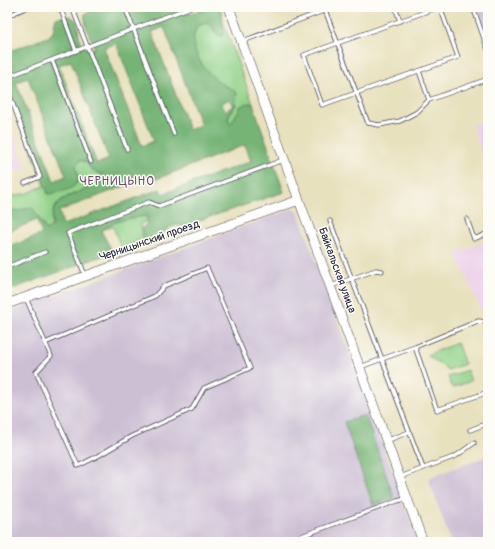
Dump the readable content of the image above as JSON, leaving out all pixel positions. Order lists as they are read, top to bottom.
{
  "streets": {
    "street": ["Черницынский проезд", "Байкальская улица"]
  },
  "crossings": [
    ["Черницынский проезд", "Байкальская улица"]
  ],
  "districts": ["ЧЕРНИЦЫНО"]
}
